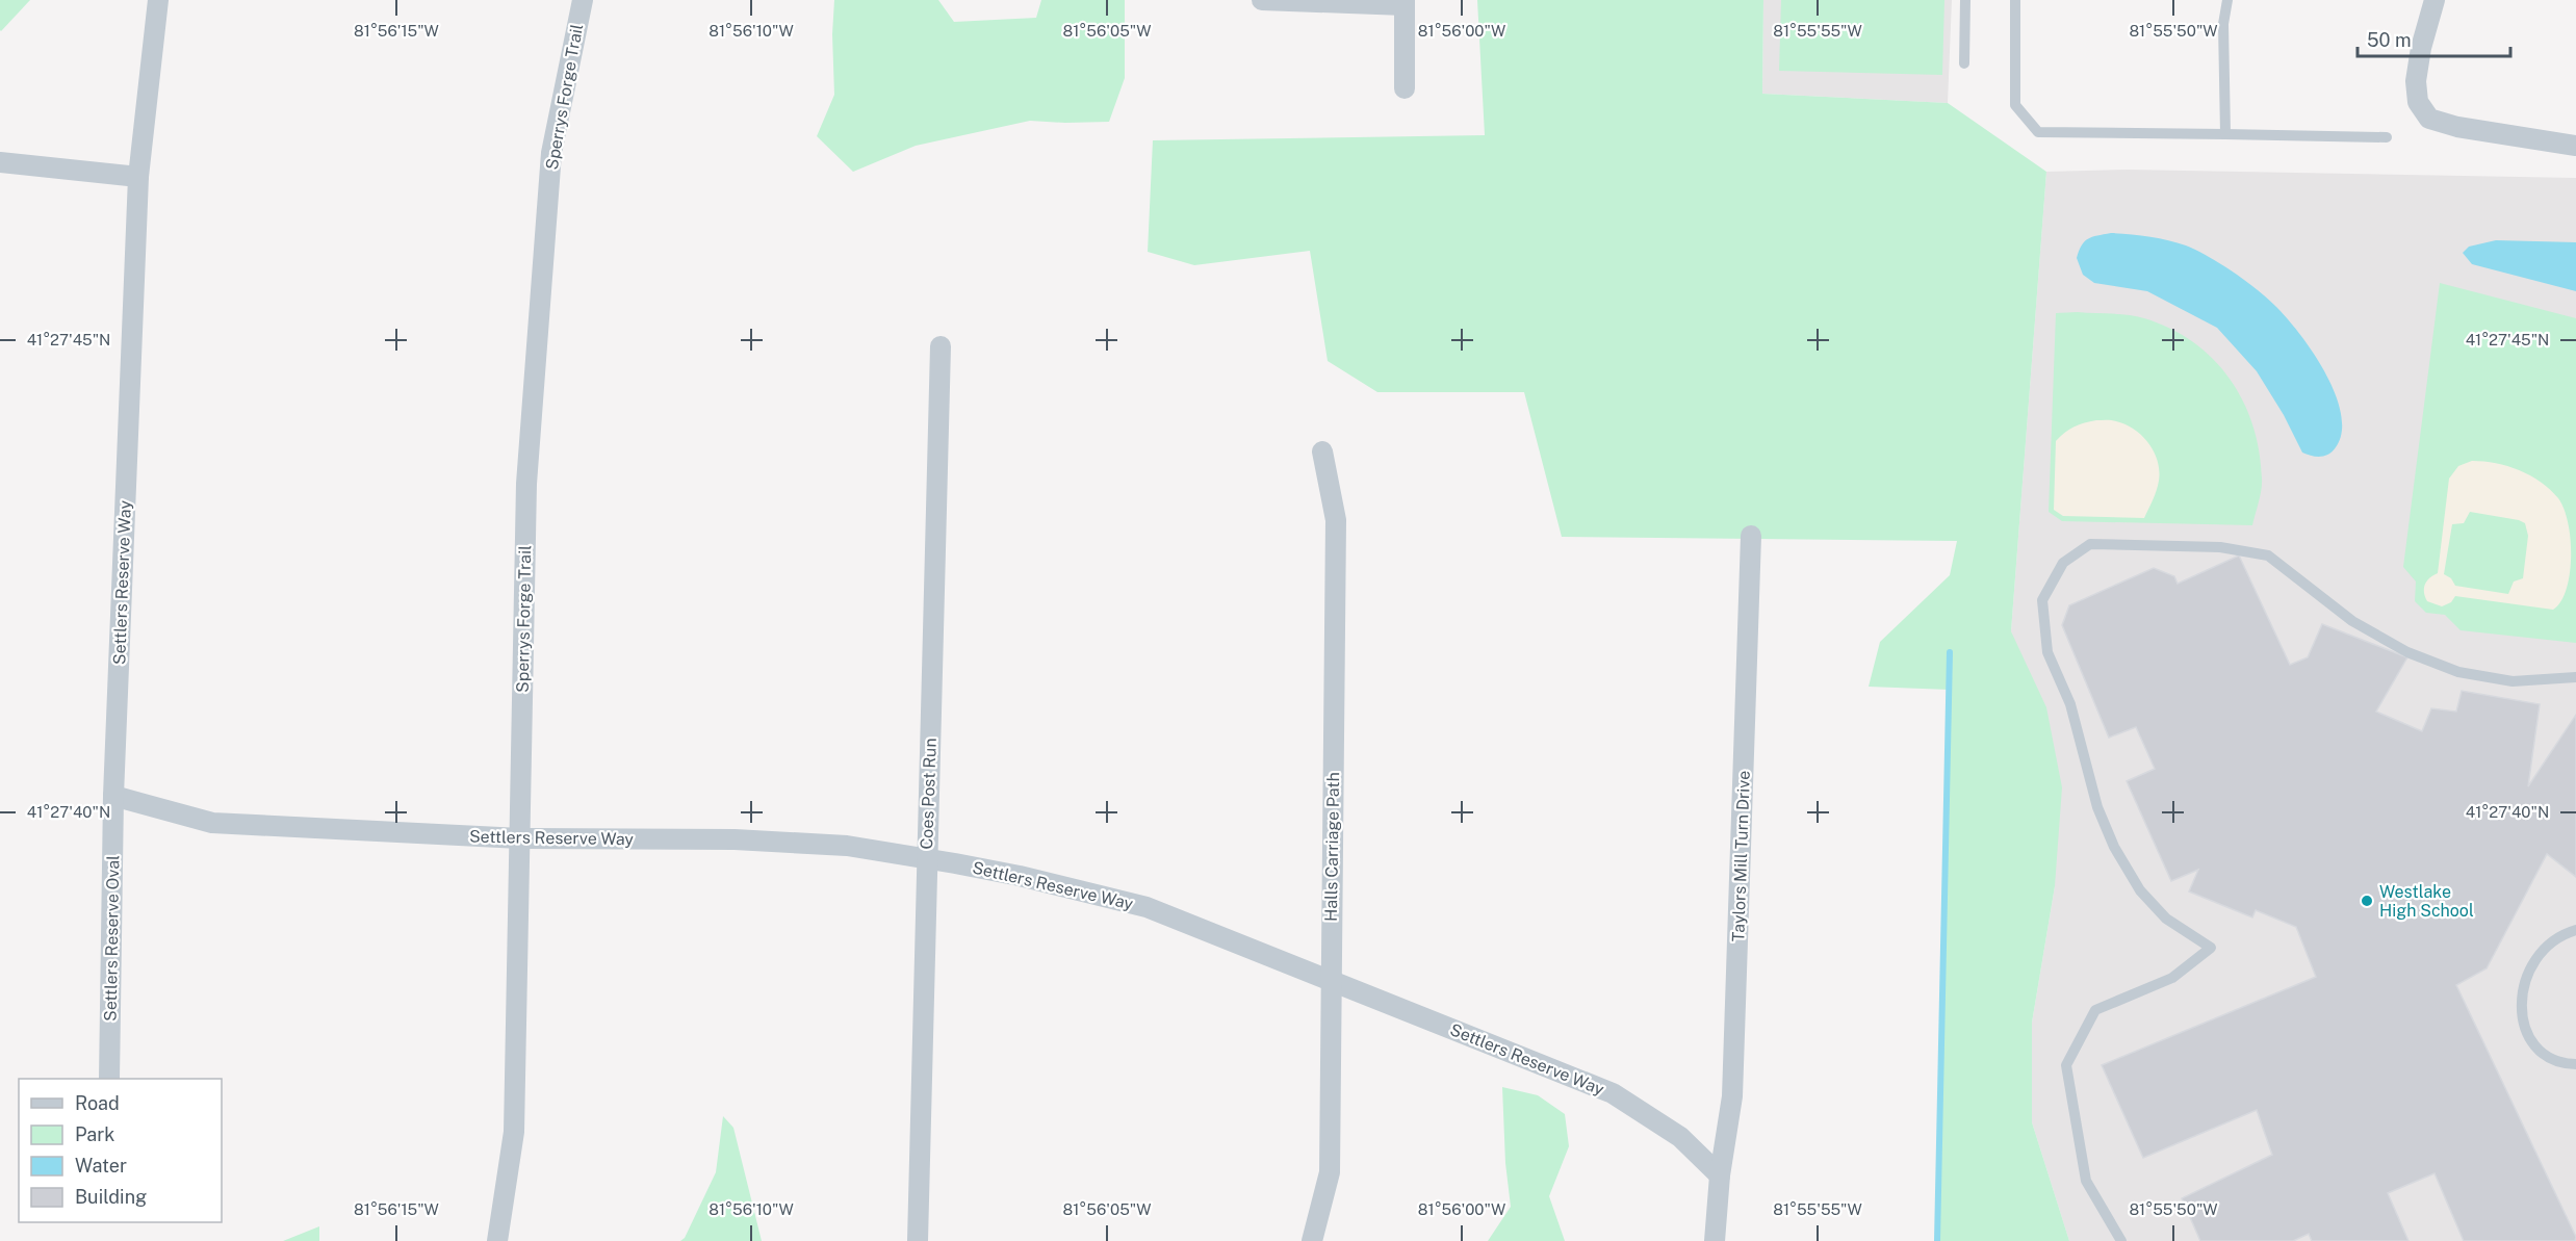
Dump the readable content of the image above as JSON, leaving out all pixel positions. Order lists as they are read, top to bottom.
{
  "streets": {
    "street": [
      "Sperrys Forge Trail",
      "Settlers Reserve Way",
      "Coes Post Run",
      "Halls Carriage Path",
      "Taylors Mill Turn Drive",
      "Settlers Reserve Oval"
    ]
  },
  "crossings": [
    ["Sperrys Forge Trail", "Settlers Reserve Way"],
    ["Settlers Reserve Way", "Coes Post Run"],
    ["Settlers Reserve Way", "Halls Carriage Path"],
    ["Settlers Reserve Way", "Taylors Mill Turn Drive"],
    ["Settlers Reserve Way", "Settlers Reserve Oval"]
  ],
  "places": ["Westlake High School"],
  "legend": [
    "Road",
    "Park",
    "Water",
    "Building"
  ],
  "scale_bar": "50 m",
  "coordinates": [
    "81°56'15\"W",
    "81°56'10\"W",
    "81°56'05\"W",
    "81°56'00\"W",
    "81°55'55\"W",
    "81°55'50\"W",
    "41°27'45\"N",
    "41°27'40\"N"
  ]
}
